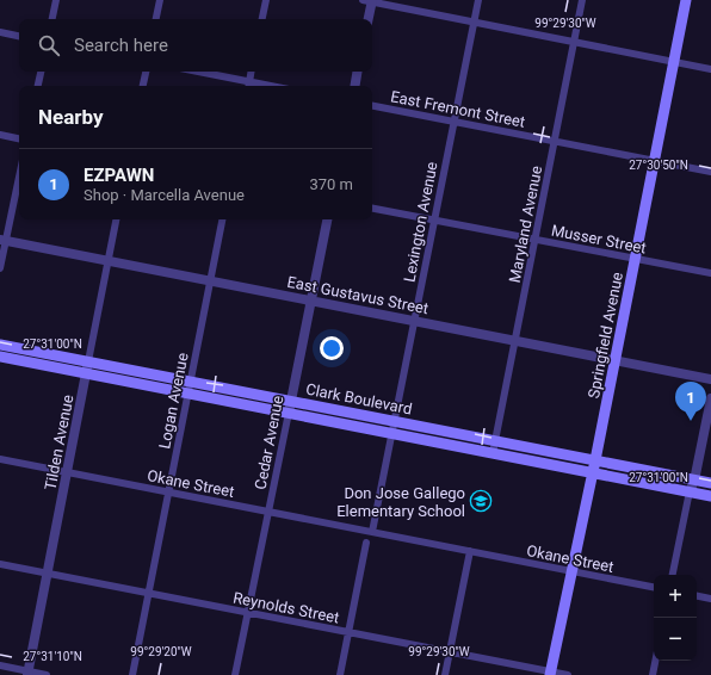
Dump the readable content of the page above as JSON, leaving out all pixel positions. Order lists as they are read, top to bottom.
{
  "streets": {
    "main road": ["Springfield Avenue", "Clark Boulevard"],
    "street": [
      "East Fremont Street",
      "Lexington Avenue",
      "Maryland Avenue",
      "Musser Street",
      "East Gustavus Street",
      "Logan Avenue",
      "Tilden Avenue",
      "Cedar Avenue",
      "Okane Street",
      "Reynolds Street"
    ]
  },
  "crossings": [
    ["East Fremont Street", "Lexington Avenue"],
    ["East Fremont Street", "Maryland Avenue"],
    ["East Fremont Street", "Springfield Avenue"],
    ["Lexington Avenue", "Musser Street"],
    ["Lexington Avenue", "East Gustavus Street"],
    ["Lexington Avenue", "Clark Boulevard"],
    ["Lexington Avenue", "Okane Street"],
    ["Maryland Avenue", "Musser Street"],
    ["Maryland Avenue", "East Gustavus Street"],
    ["Maryland Avenue", "Clark Boulevard"],
    ["Musser Street", "Springfield Avenue"],
    ["East Gustavus Street", "Springfield Avenue"],
    ["East Gustavus Street", "Logan Avenue"],
    ["East Gustavus Street", "Tilden Avenue"],
    ["East Gustavus Street", "Cedar Avenue"],
    ["Springfield Avenue", "Clark Boulevard"],
    ["Springfield Avenue", "Okane Street"],
    ["Springfield Avenue", "Reynolds Street"],
    ["Clark Boulevard", "Logan Avenue"],
    ["Clark Boulevard", "Tilden Avenue"],
    ["Clark Boulevard", "Cedar Avenue"],
    ["Logan Avenue", "Okane Street"],
    ["Logan Avenue", "Reynolds Street"],
    ["Tilden Avenue", "Okane Street"],
    ["Tilden Avenue", "Reynolds Street"],
    ["Cedar Avenue", "Okane Street"],
    ["Cedar Avenue", "Reynolds Street"]
  ],
  "places": {
    "school or university": ["Don Jose Gallego Elementary School"]
  },
  "page": {
    "search": "Search here",
    "heading": "Nearby",
    "list": [
      {
        "mark": "1",
        "name": "EZPAWN",
        "note": "Shop · Marcella Avenue",
        "value": "370 m"
      }
    ],
    "pins": "1",
    "map_buttons": ["+", "−"]
  },
  "coordinates": [
    "99°29'30\"W",
    "27°30'50\"N",
    "27°31'00\"N",
    "99°29'20\"W",
    "27°31'10\"N"
  ]
}
